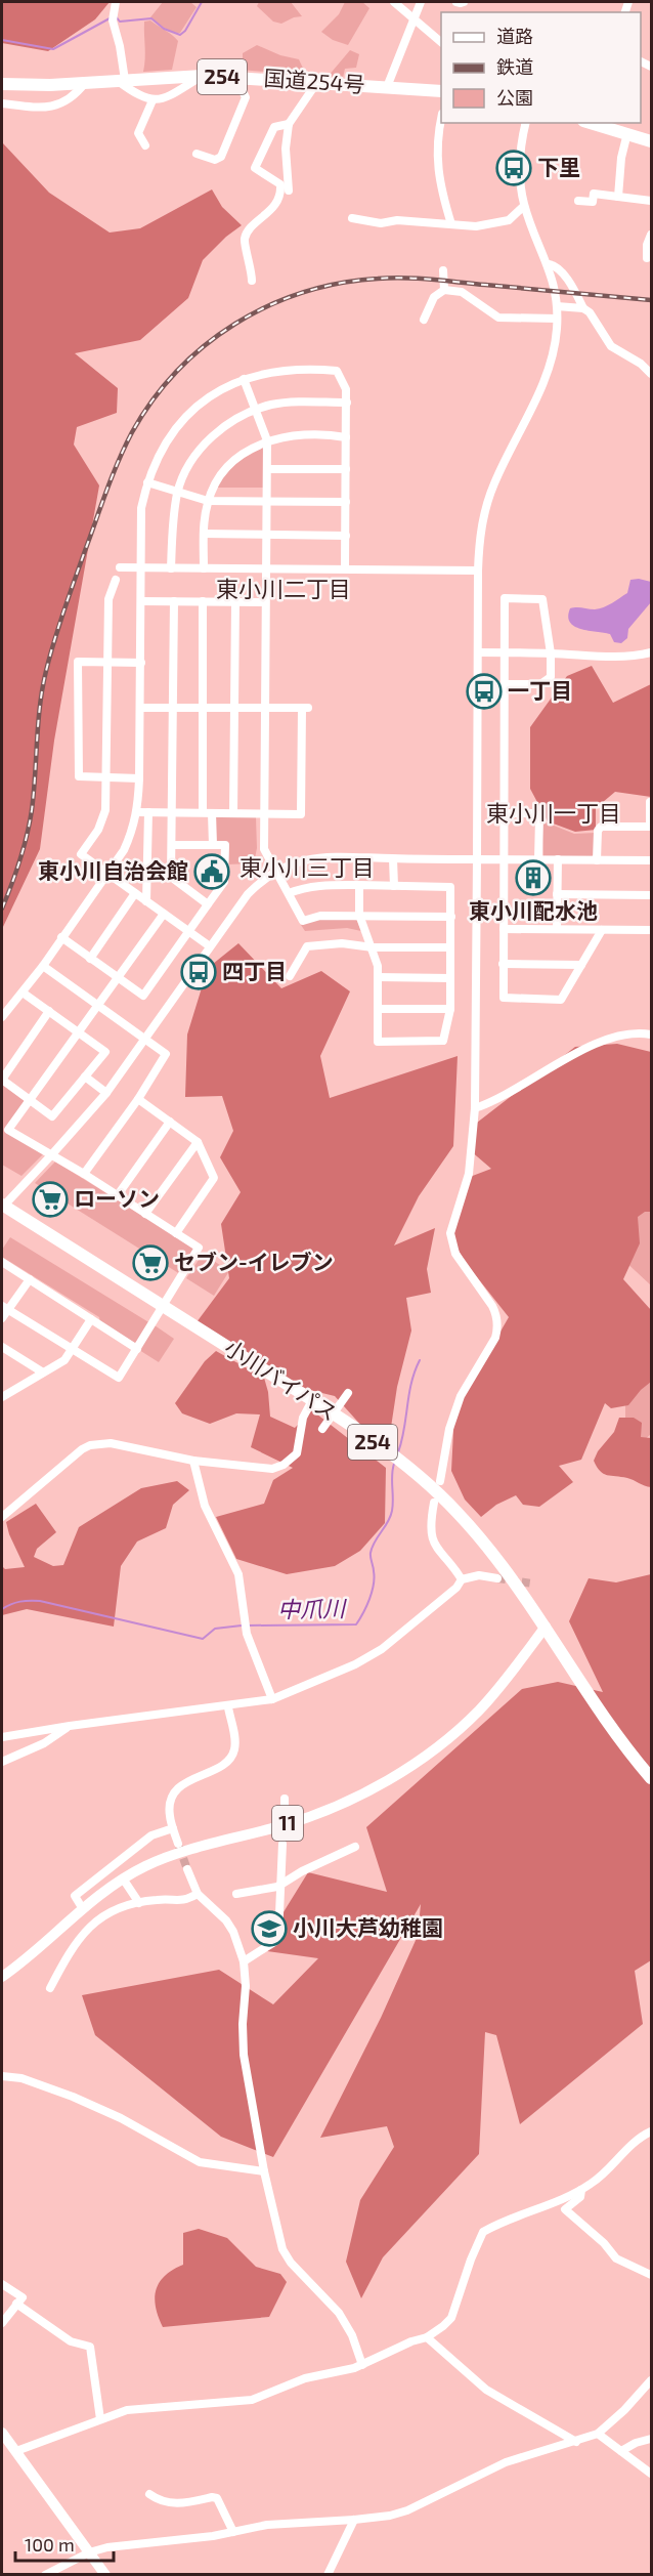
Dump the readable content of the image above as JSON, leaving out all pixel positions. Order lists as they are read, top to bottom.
{
  "streets": {
    "highway": ["254", "国道254号", "小川バイパス"],
    "main road": ["11"]
  },
  "crossings": [
    ["小川バイパス", "11"]
  ],
  "districts": ["東小川二丁目", "東小川一丁目", "東小川三丁目"],
  "water": ["中爪川"],
  "places": {
    "bus stop": ["下里", "一丁目", "四丁目"],
    "public building": ["東小川自治会館"],
    "building": ["東小川配水池"],
    "supermarket": ["ローソン", "セブン-イレブン"],
    "school or university": ["小川大芦幼稚園"]
  },
  "legend": ["道路", "鉄道", "公園"],
  "scale_bar": "100 m"
}
